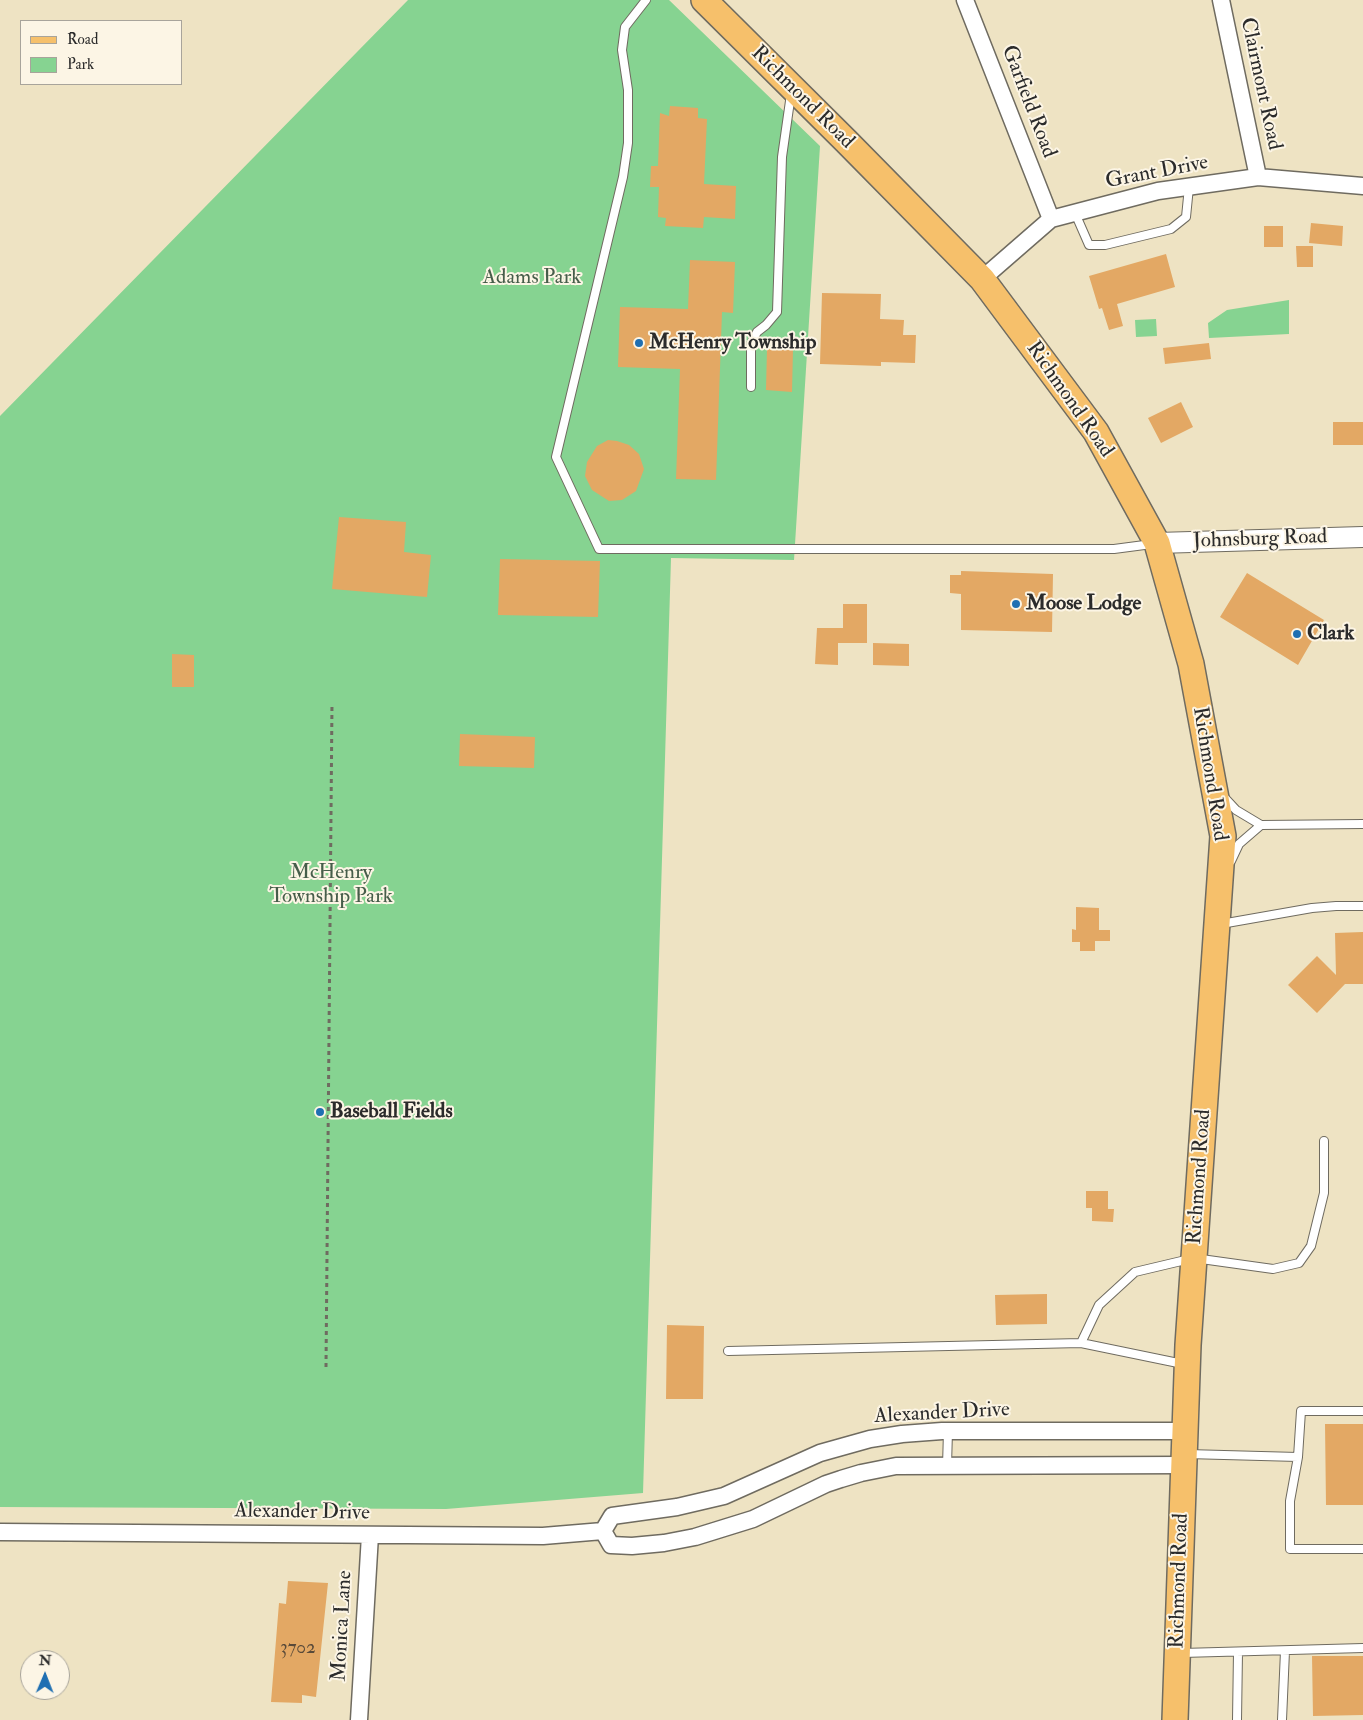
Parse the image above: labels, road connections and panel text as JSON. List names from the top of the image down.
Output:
{
  "streets": {
    "main road": ["Richmond Road"],
    "street": [
      "Clairmont Road",
      "Garfield Road",
      "Grant Drive",
      "Johnsburg Road",
      "Alexander Drive",
      "Monica Lane"
    ]
  },
  "crossings": [
    ["Clairmont Road", "Grant Drive"],
    ["Richmond Road", "Grant Drive"],
    ["Richmond Road", "Johnsburg Road"],
    ["Richmond Road", "Alexander Drive"],
    ["Garfield Road", "Grant Drive"],
    ["Alexander Drive", "Monica Lane"]
  ],
  "parks": ["Adams Park", "McHenry Township Park"],
  "places": [
    "McHenry Township",
    "Moose Lodge",
    "Clark",
    "Baseball Fields"
  ],
  "house_numbers": ["3702"],
  "legend": ["Road", "Park"],
  "north": "top"
}
